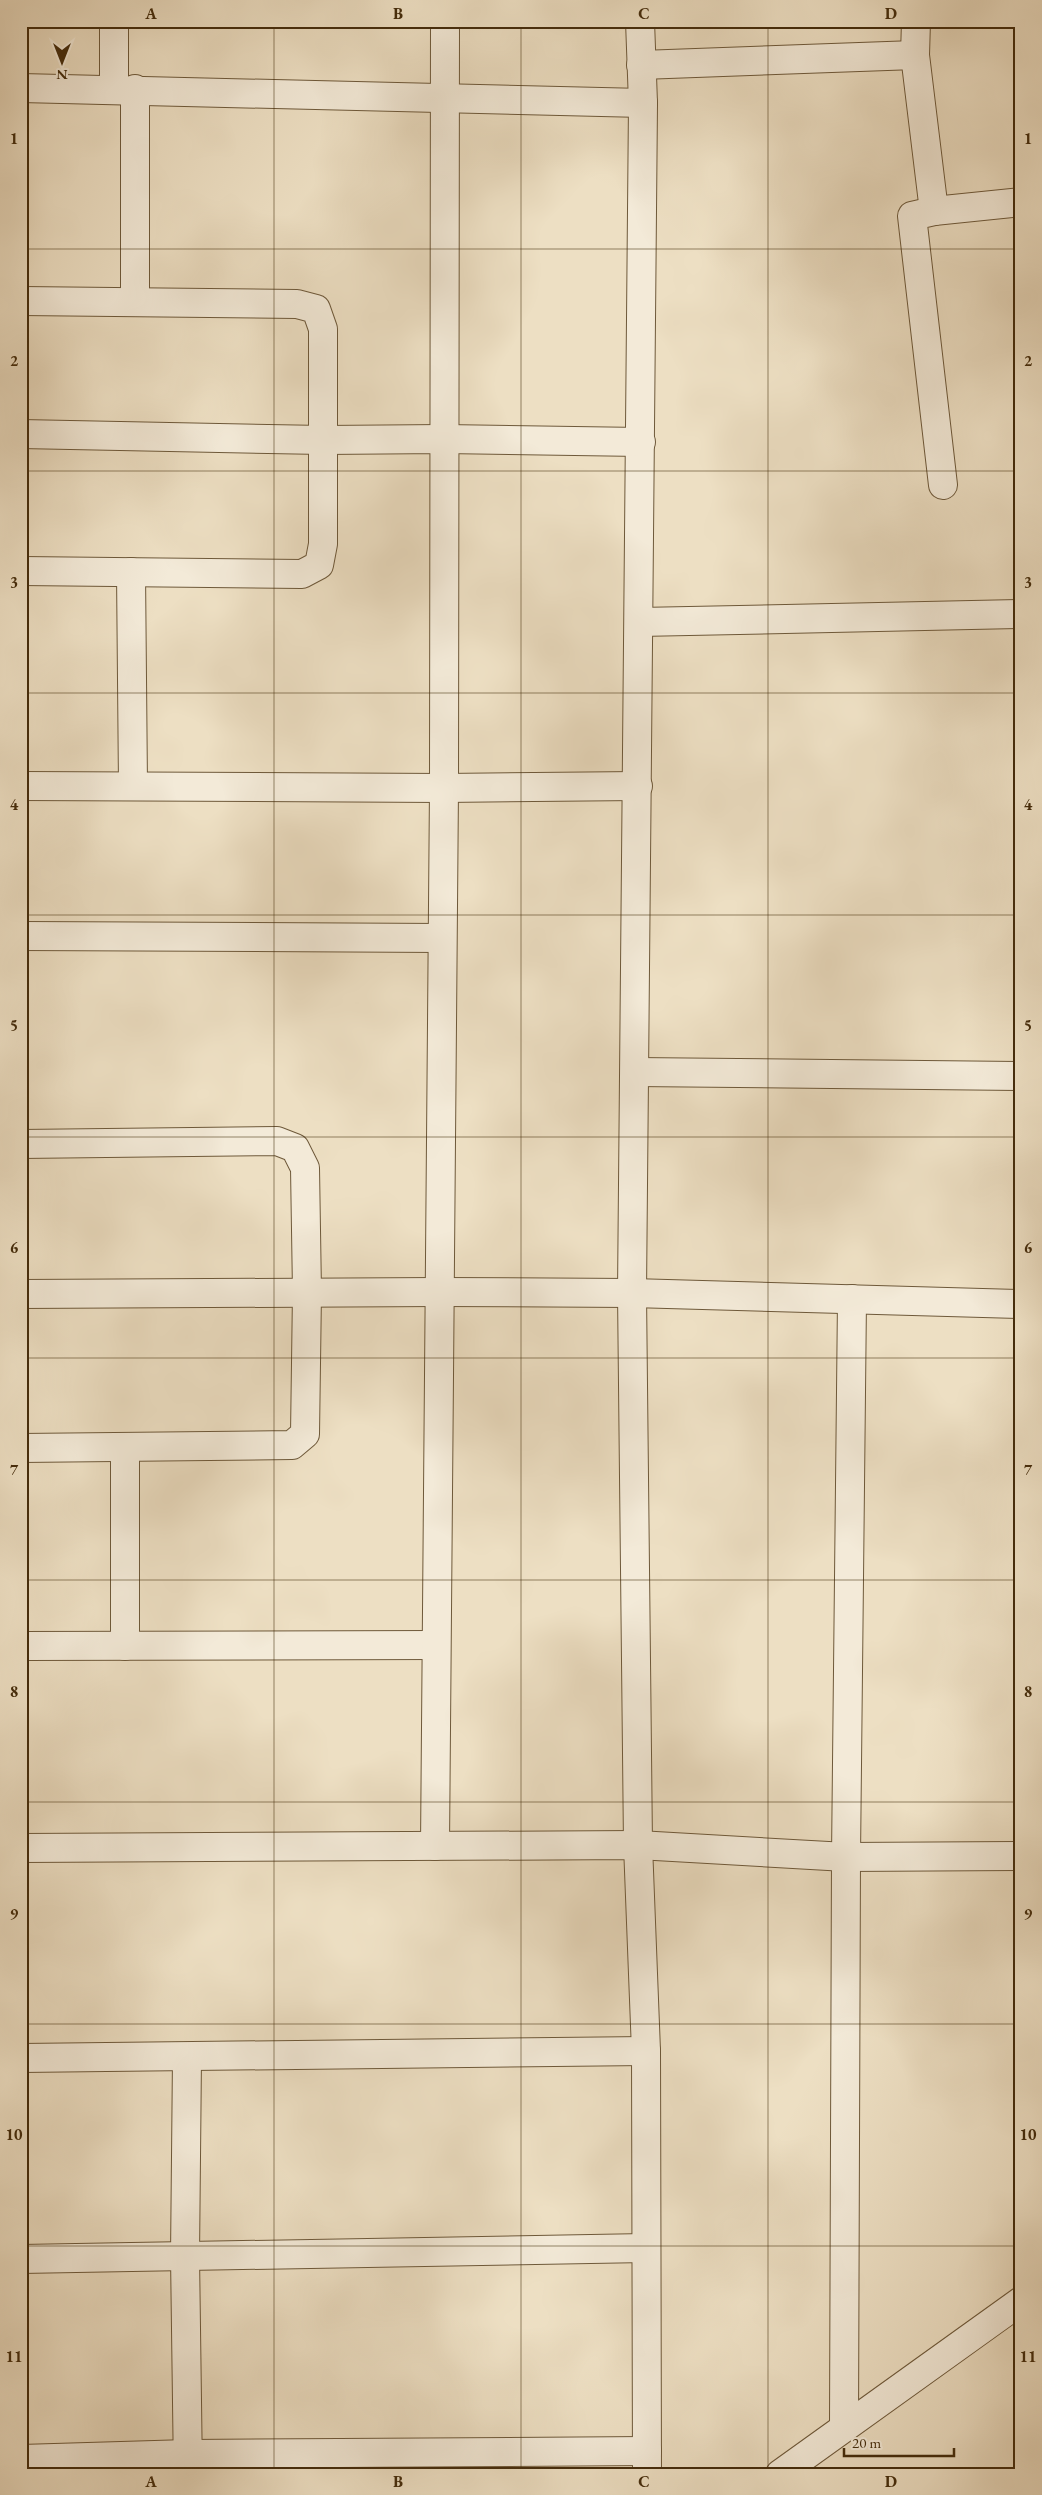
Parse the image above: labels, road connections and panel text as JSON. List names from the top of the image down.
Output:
{
  "scale_bar": "20 m",
  "north": "bottom",
  "grid": {
    "columns": [
      "A",
      "B",
      "C",
      "D"
    ],
    "rows": [
      "1",
      "2",
      "3",
      "4",
      "5",
      "6",
      "7",
      "8",
      "9",
      "10",
      "11"
    ]
  }
}
